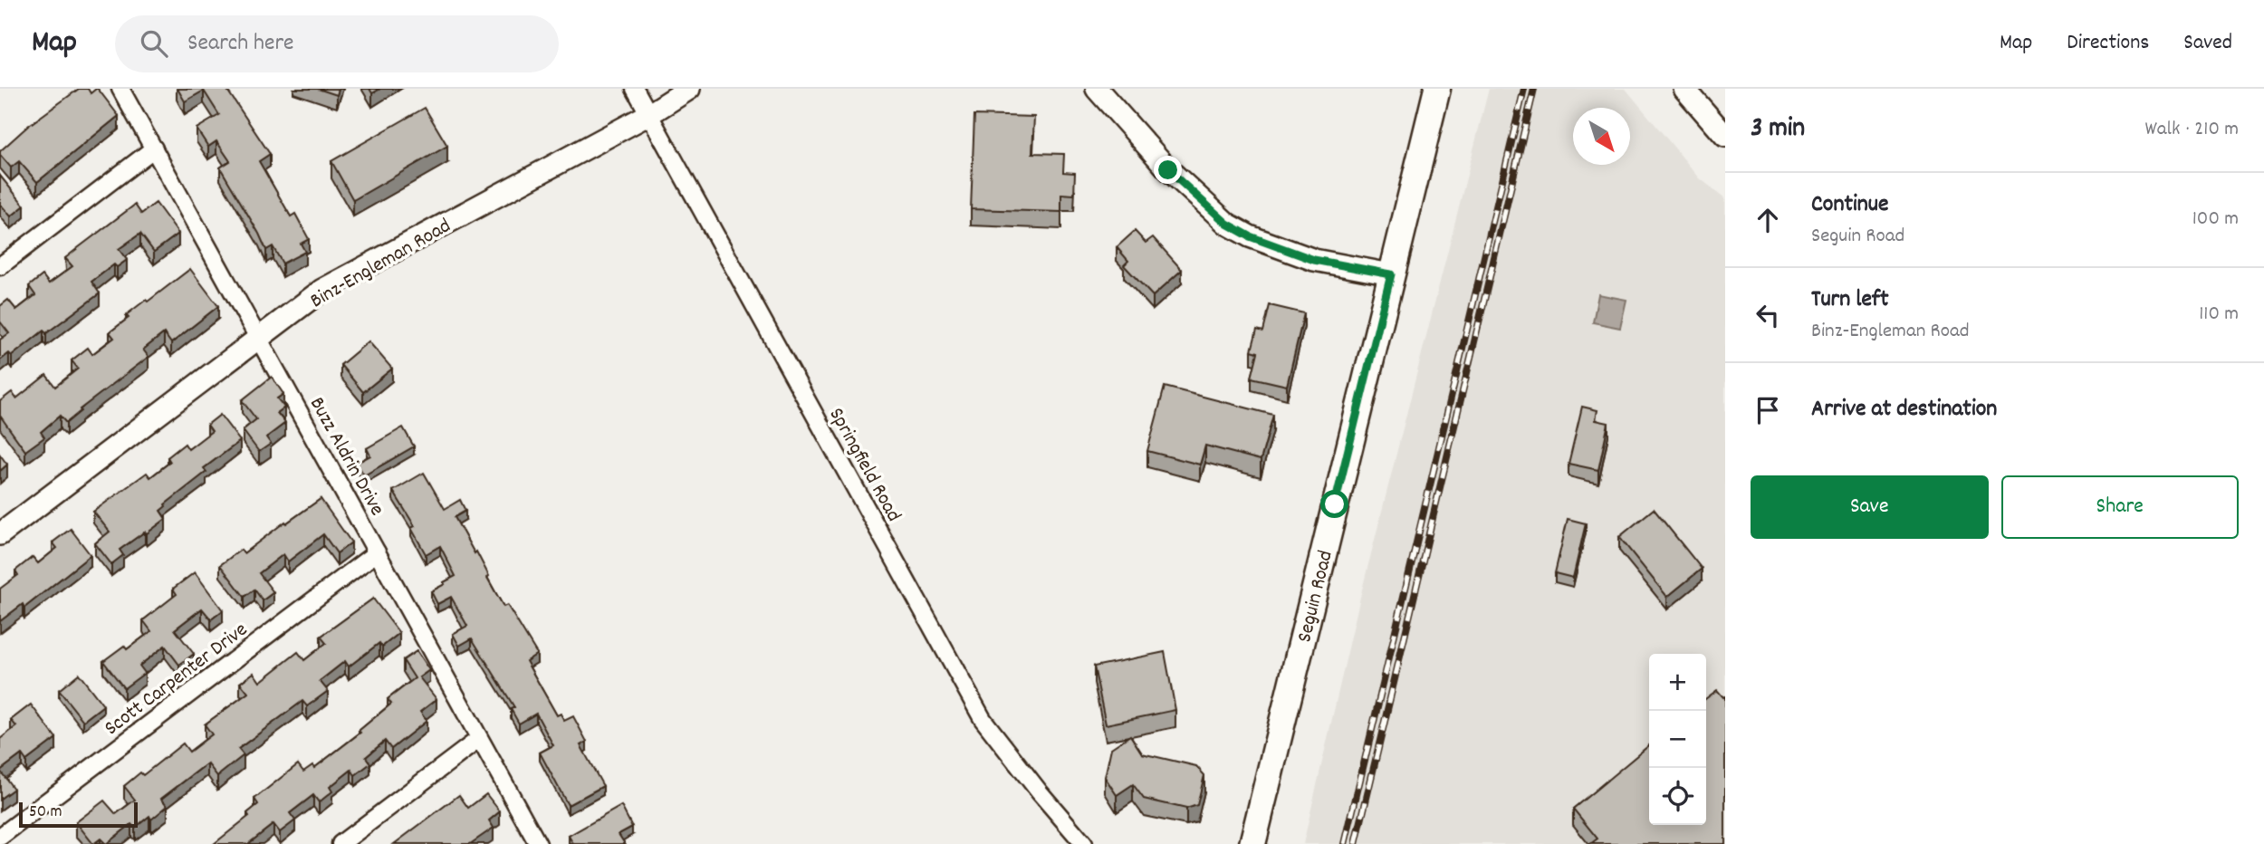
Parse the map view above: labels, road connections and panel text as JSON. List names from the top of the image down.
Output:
{
  "streets": {
    "main road": ["Seguin Road"],
    "street": [
      "Binz-Engleman Road",
      "Buzz Aldrin Drive",
      "Springfield Road",
      "Scott Carpenter Drive"
    ]
  },
  "crossings": [
    ["Binz-Engleman Road", "Buzz Aldrin Drive"],
    ["Binz-Engleman Road", "Springfield Road"],
    ["Buzz Aldrin Drive", "Scott Carpenter Drive"]
  ],
  "scale_bar": "50 m",
  "north": "bottom right",
  "page": {
    "header": "Map",
    "search": "Search here",
    "nav": ["Map", "Directions", "Saved"],
    "heading": ["3 min", "Walk · 210 m"],
    "list": [
      ["Continue", "Seguin Road", "100 m"],
      ["Turn left", "Binz-Engleman Road", "110 m"],
      "Arrive at destination"
    ],
    "buttons": ["Save", "Share"],
    "map_buttons": ["+", "−"],
    "scale": "50 m"
  }
}
